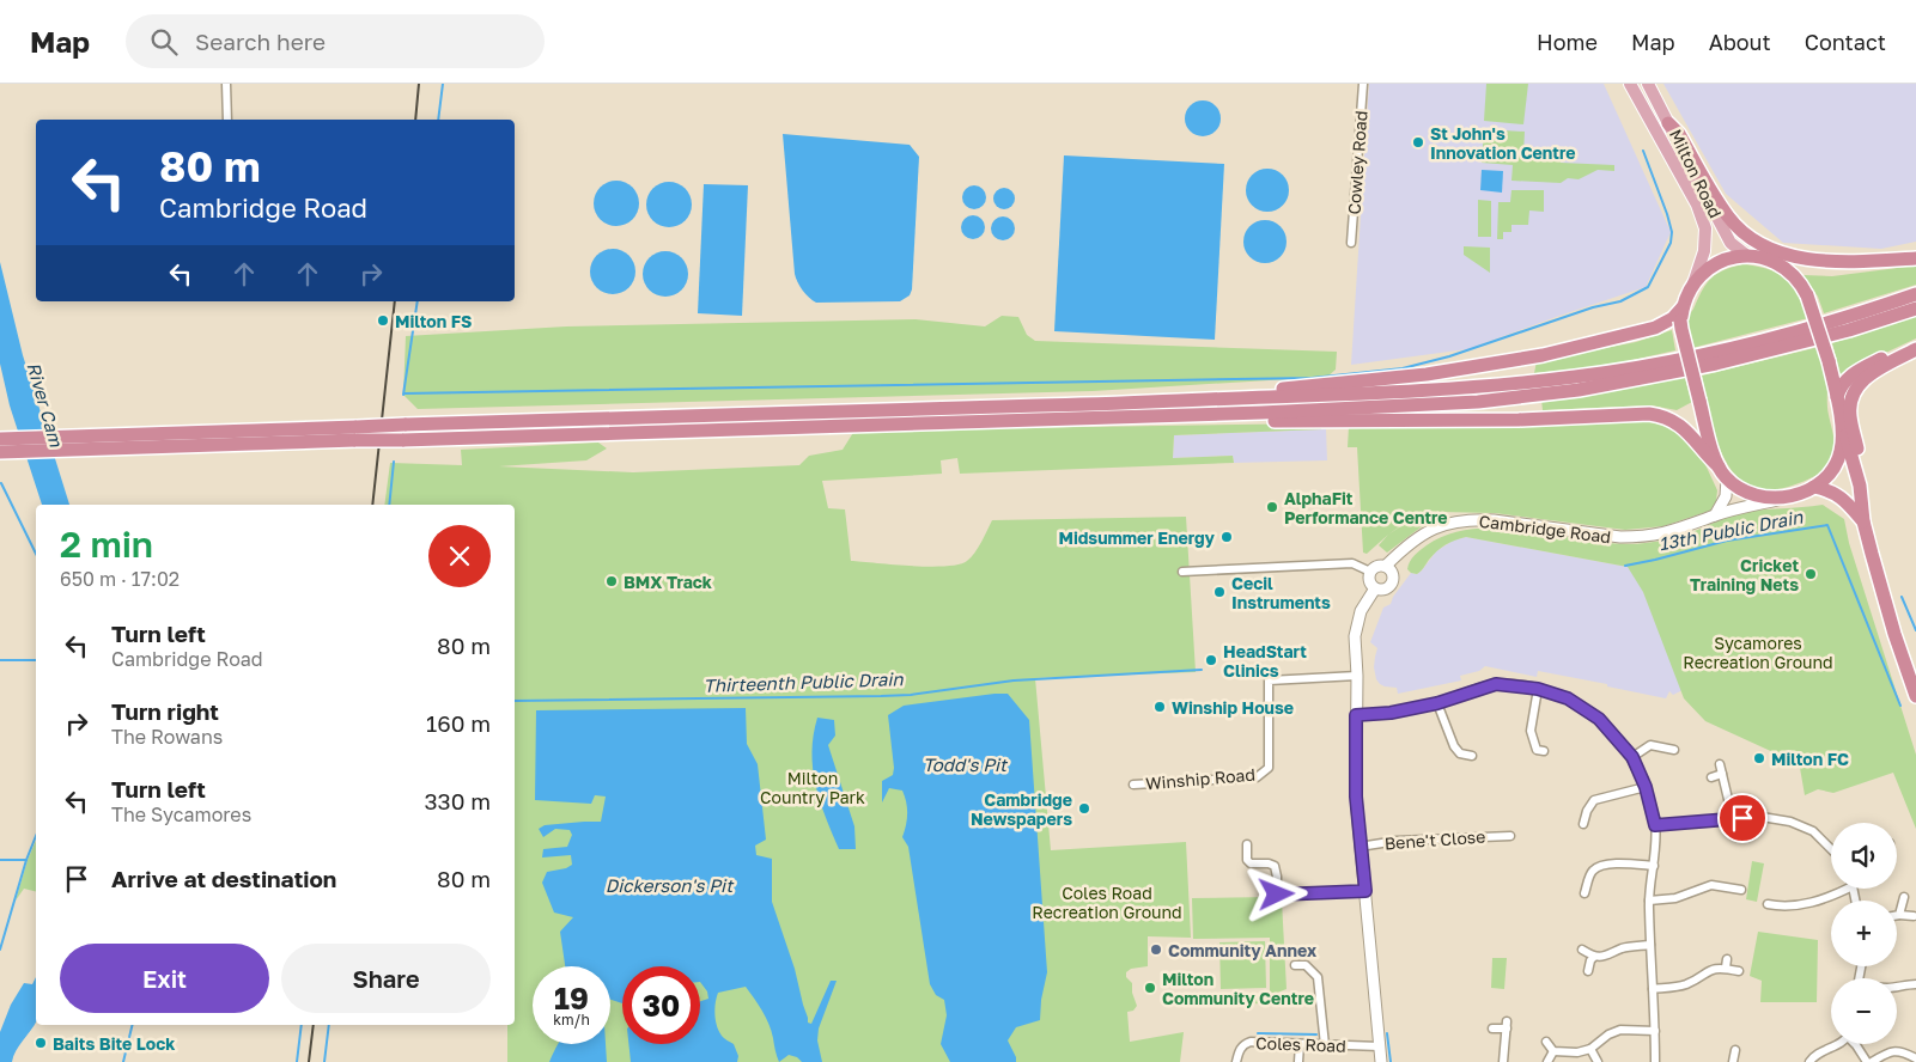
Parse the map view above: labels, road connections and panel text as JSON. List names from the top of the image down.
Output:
{
  "streets": {
    "main road": ["Milton Road"],
    "street": [
      "Cowley Road",
      "Cambridge Road",
      "Winship Road",
      "Bene't Close",
      "Coles Road"
    ]
  },
  "crossings": [
    ["Milton Road", "Cambridge Road"]
  ],
  "water": [
    "River Cam",
    "13th Public Drain",
    "Thirteenth Public Drain",
    "Todd's Pit",
    "Dickerson's Pit"
  ],
  "parks": ["Sycamores Recreation Ground", "Milton Country Park", "Coles Road Recreation Ground"],
  "places": [
    "St John's Innovation Centre",
    "Milton FS",
    "AlphaFit Performance Centre",
    "Midsummer Energy",
    "Cricket Training Nets",
    "BMX Track",
    "Cecil Instruments",
    "HeadStart Clinics",
    "Winship House",
    "Milton FC",
    "Cambridge Newspapers",
    "Community Annex",
    "Milton Community Centre",
    "Baits Bite Lock"
  ],
  "page": {
    "header": "Map",
    "search": "Search here",
    "nav": [
      "Home",
      "Map",
      "About",
      "Contact"
    ],
    "turn": ["80 m", "Cambridge Road"],
    "heading": ["2 min", "650 m · 17:02"],
    "list": [
      {
        "name": "Turn left",
        "note": "Cambridge Road",
        "value": "80 m"
      },
      {
        "name": "Turn right",
        "note": "The Rowans",
        "value": "160 m"
      },
      {
        "name": "Turn left",
        "note": "The Sycamores",
        "value": "330 m"
      },
      {
        "name": "Arrive at destination",
        "value": "80 m"
      }
    ],
    "map_buttons": ["+", "−"],
    "buttons": ["Exit", "Share"],
    "speed": "19 km/h",
    "limit": "30"
  }
}
